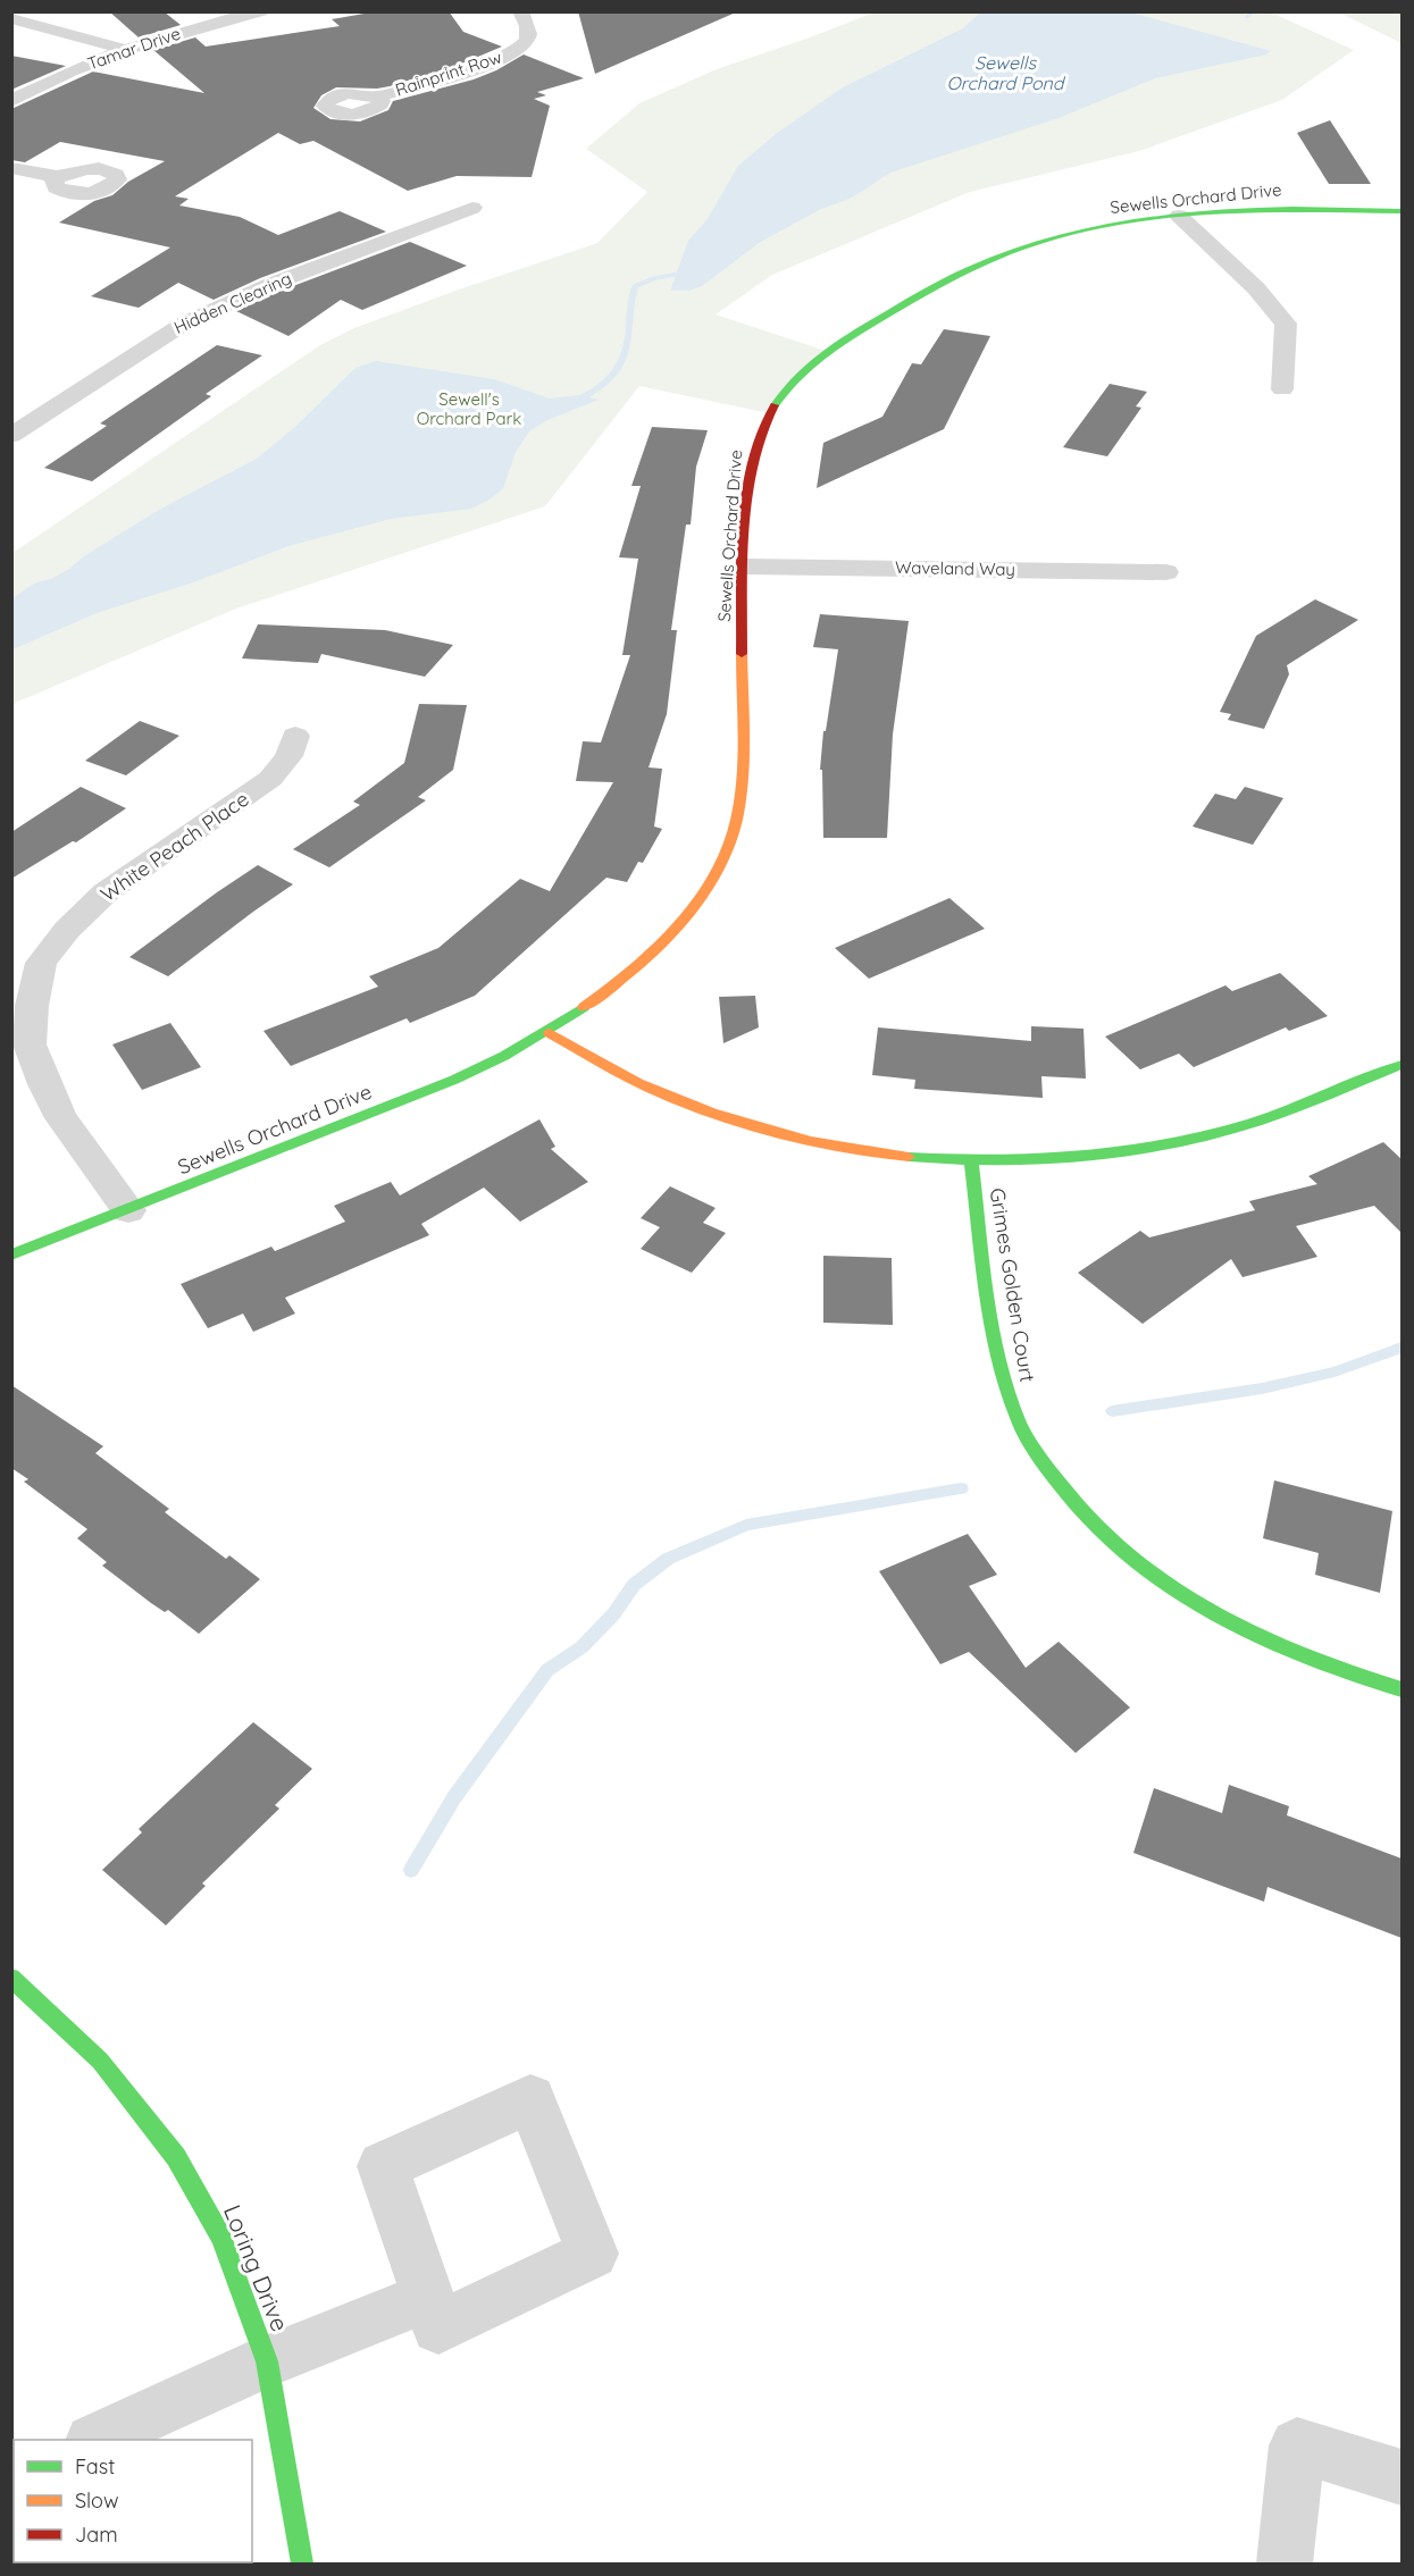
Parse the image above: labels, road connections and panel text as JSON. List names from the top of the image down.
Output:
{
  "streets": {
    "street": [
      "Tamar Drive",
      "Rainprint Row",
      "Sewells Orchard Drive",
      "Hidden Clearing",
      "Waveland Way",
      "White Peach Place",
      "Grimes Golden Court",
      "Loring Drive"
    ]
  },
  "crossings": [
    ["Sewells Orchard Drive", "Waveland Way"],
    ["Sewells Orchard Drive", "White Peach Place"]
  ],
  "water": ["Sewells Orchard Pond"],
  "parks": ["Sewell's Orchard Park"],
  "legend": ["Fast", "Slow", "Jam"]
}
